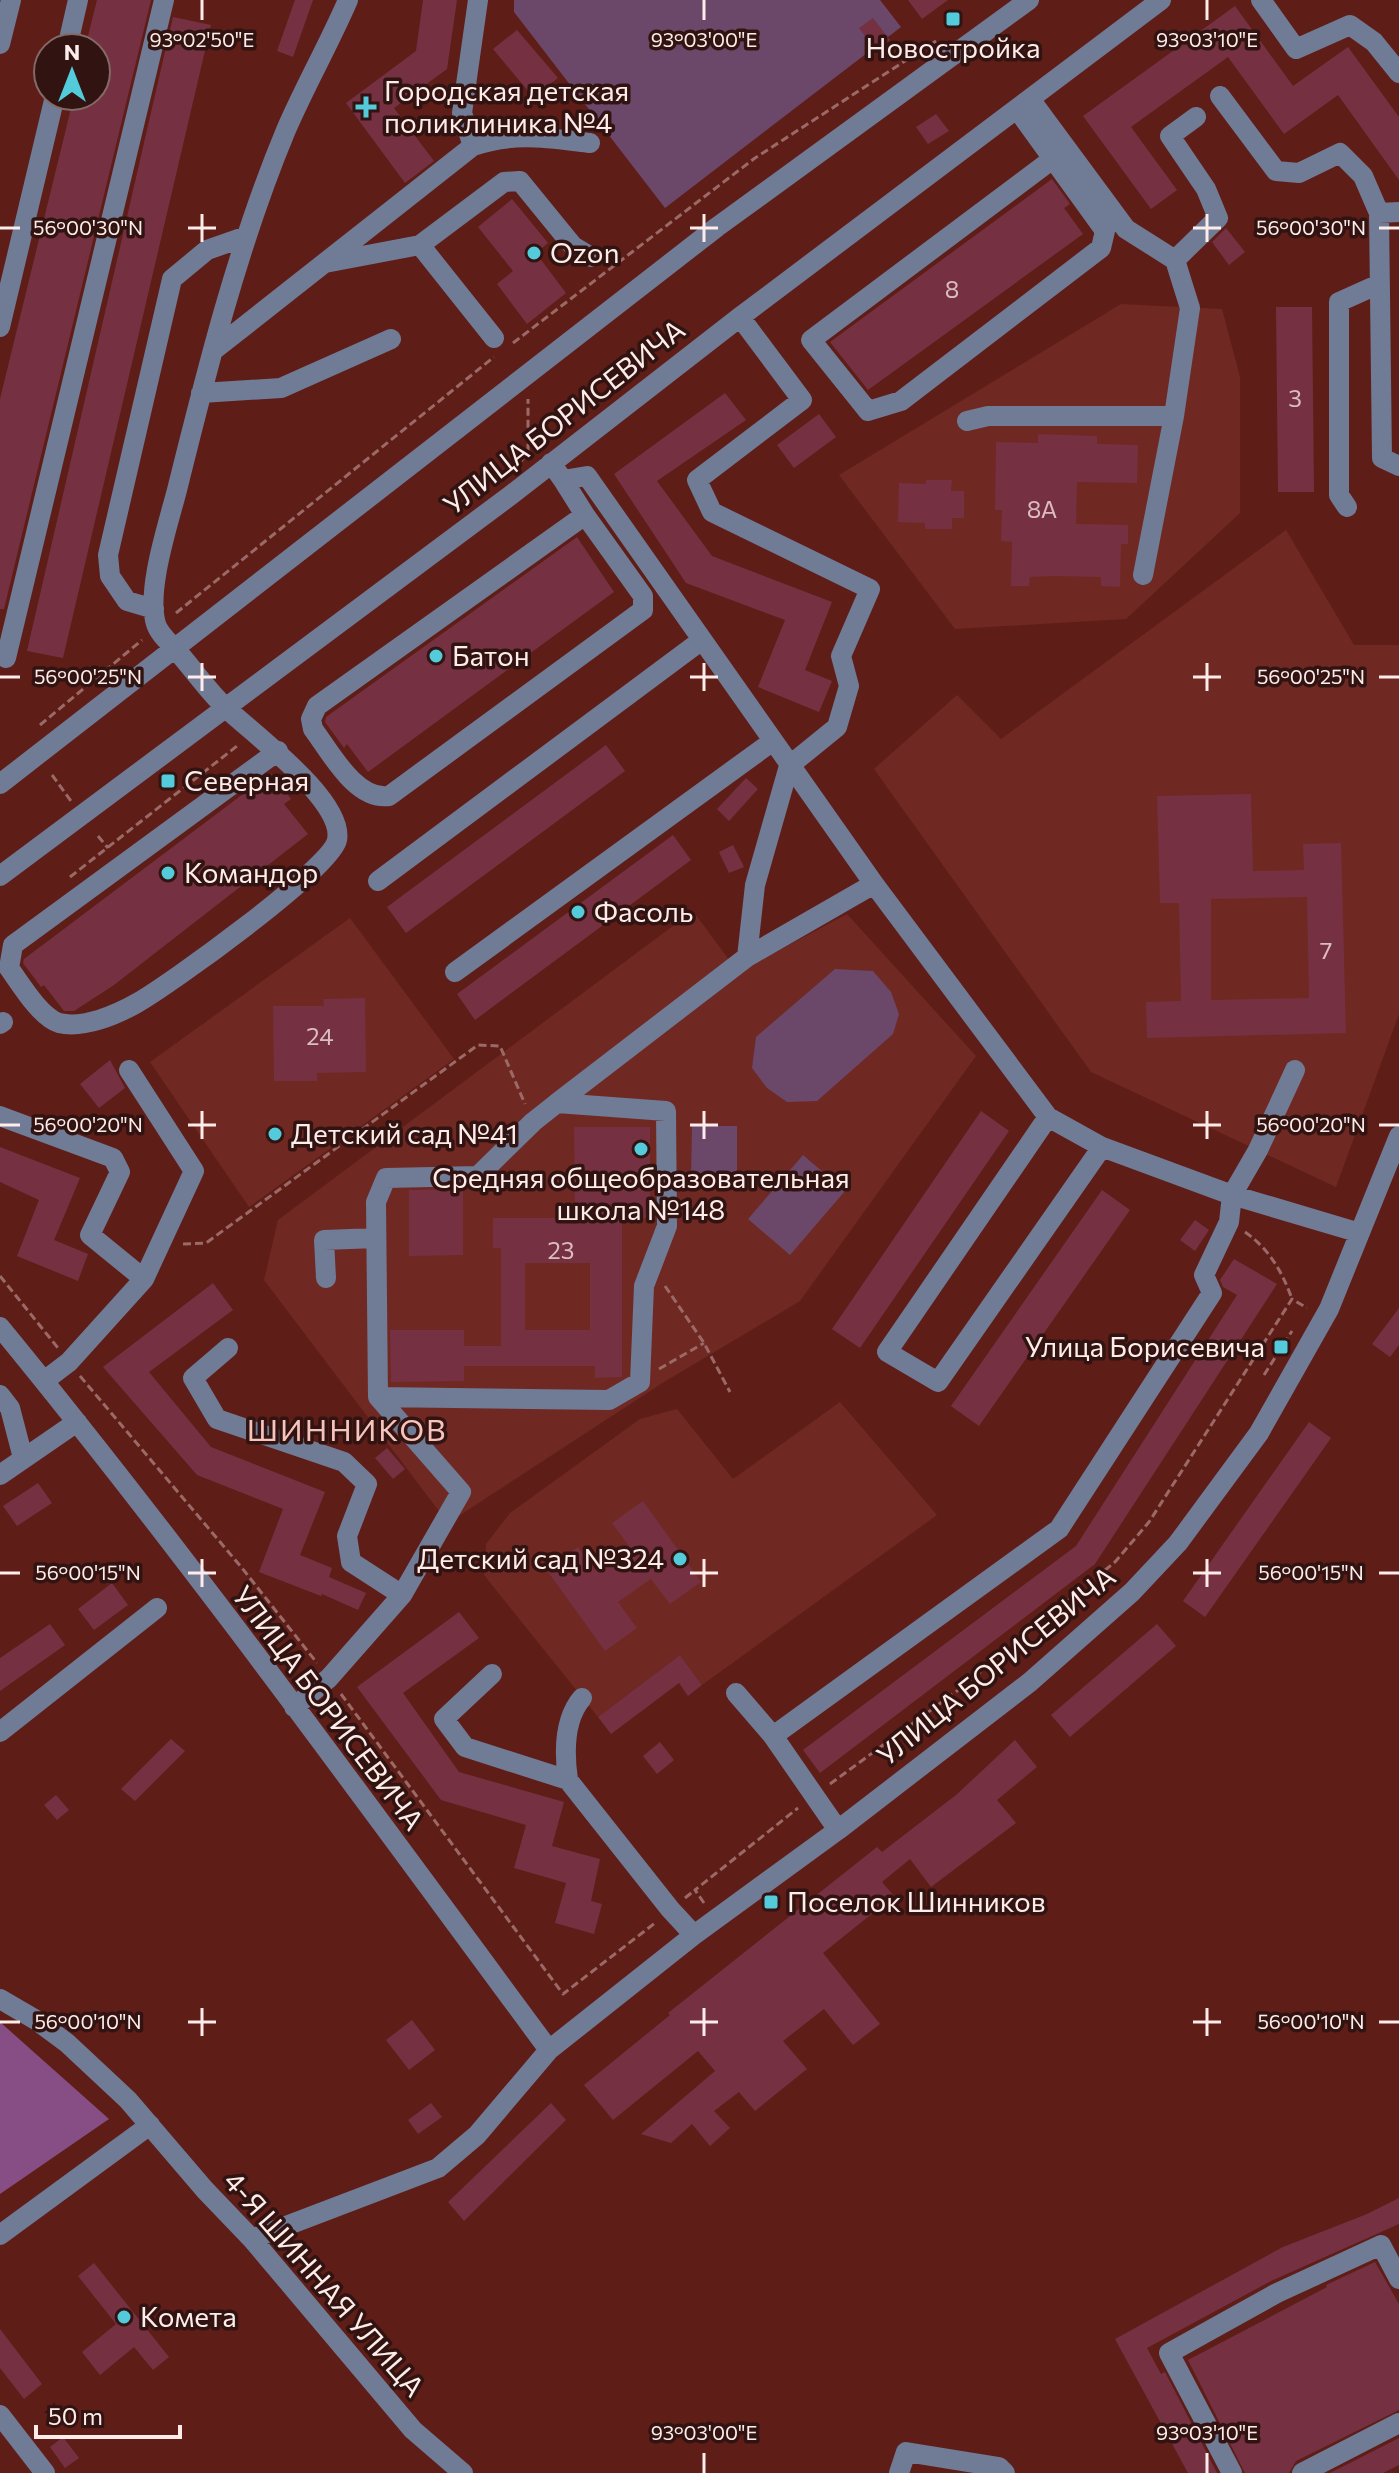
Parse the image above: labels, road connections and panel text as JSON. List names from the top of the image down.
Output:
{
  "streets": {
    "street": ["УЛИЦА БОРИСЕВИЧА", "4-Я ШИННАЯ УЛИЦА"]
  },
  "crossings": [
    ["УЛИЦА БОРИСЕВИЧА", "4-Я ШИННАЯ УЛИЦА"]
  ],
  "districts": ["ШИННИКОВ"],
  "places": {
    "transit": [
      "Новостройка",
      "Северная",
      "Улица Борисевича",
      "Поселок Шинников"
    ],
    "health": ["Городская детская поликлиника №4"],
    "other": [
      "Ozon",
      "Батон",
      "Командор",
      "Фасоль",
      "Детский сад №41",
      "Средняя общеобразовательная школа №148",
      "Детский сад №324",
      "Комета"
    ]
  },
  "house_numbers": [
    "8",
    "3",
    "8А",
    "7",
    "24",
    "23"
  ],
  "scale_bar": "50 m",
  "north": "top",
  "coordinates": [
    "93°02'50\"E",
    "93°03'00\"E",
    "93°03'10\"E",
    "56°00'30\"N",
    "56°00'25\"N",
    "56°00'20\"N",
    "56°00'15\"N",
    "56°00'10\"N"
  ]
}
